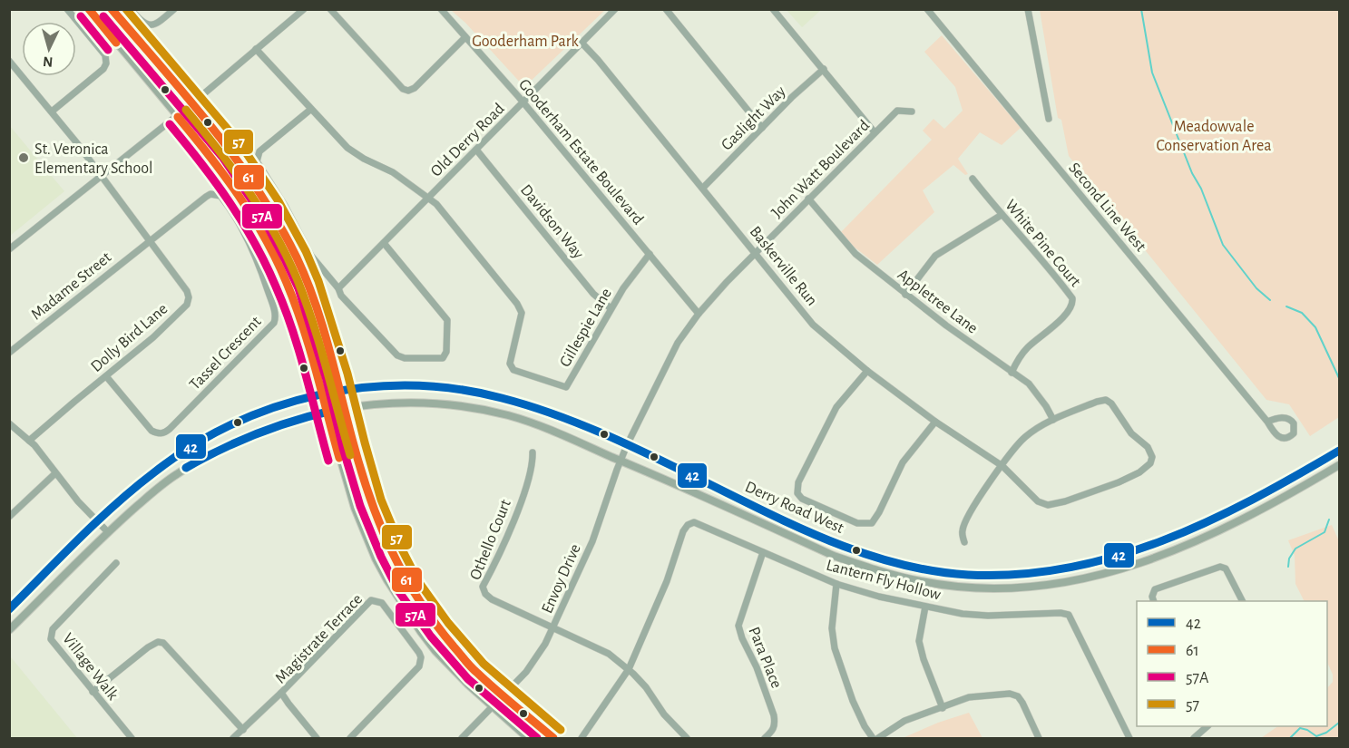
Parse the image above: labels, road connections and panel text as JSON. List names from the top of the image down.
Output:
{
  "streets": {
    "main road": ["Derry Road West"],
    "street": [
      "Gaslight Way",
      "Old Derry Road",
      "Gooderham Estate Boulevard",
      "John Watt Boulevard",
      "Second Line West",
      "Davidson Way",
      "White Pine Court",
      "Baskerville Run",
      "Madame Street",
      "Appletree Lane",
      "Gillespie Lane",
      "Dolly Bird Lane",
      "Tassel Crescent",
      "Othello Court",
      "Envoy Drive",
      "Lantern Fly Hollow",
      "Magistrate Terrace",
      "Para Place",
      "Village Walk"
    ]
  },
  "crossings": [
    ["Gaslight Way", "Baskerville Run"],
    ["Old Derry Road", "Gooderham Estate Boulevard"],
    ["Old Derry Road", "Davidson Way"],
    ["Old Derry Road", "Baskerville Run"],
    ["Old Derry Road", "Gillespie Lane"],
    ["Gooderham Estate Boulevard", "John Watt Boulevard"],
    ["Gooderham Estate Boulevard", "Gillespie Lane"],
    ["John Watt Boulevard", "Baskerville Run"],
    ["John Watt Boulevard", "Appletree Lane"],
    ["John Watt Boulevard", "Derry Road West"],
    ["John Watt Boulevard", "Envoy Drive"],
    ["Davidson Way", "Gillespie Lane"],
    ["White Pine Court", "Appletree Lane"],
    ["Baskerville Run", "Appletree Lane"],
    ["Madame Street", "Dolly Bird Lane"],
    ["Madame Street", "Tassel Crescent"],
    ["Dolly Bird Lane", "Tassel Crescent"],
    ["Derry Road West", "Envoy Drive"],
    ["Othello Court", "Envoy Drive"],
    ["Lantern Fly Hollow", "Para Place"]
  ],
  "parks": ["Gooderham Park", "Meadowvale Conservation Area"],
  "places": ["St. Veronica Elementary School"],
  "lines": [
    "transit line 61",
    "transit line 57",
    "transit line 57A",
    "transit line 42"
  ],
  "legend": [
    "42",
    "61",
    "57A",
    "57"
  ],
  "north": "bottom"
}
